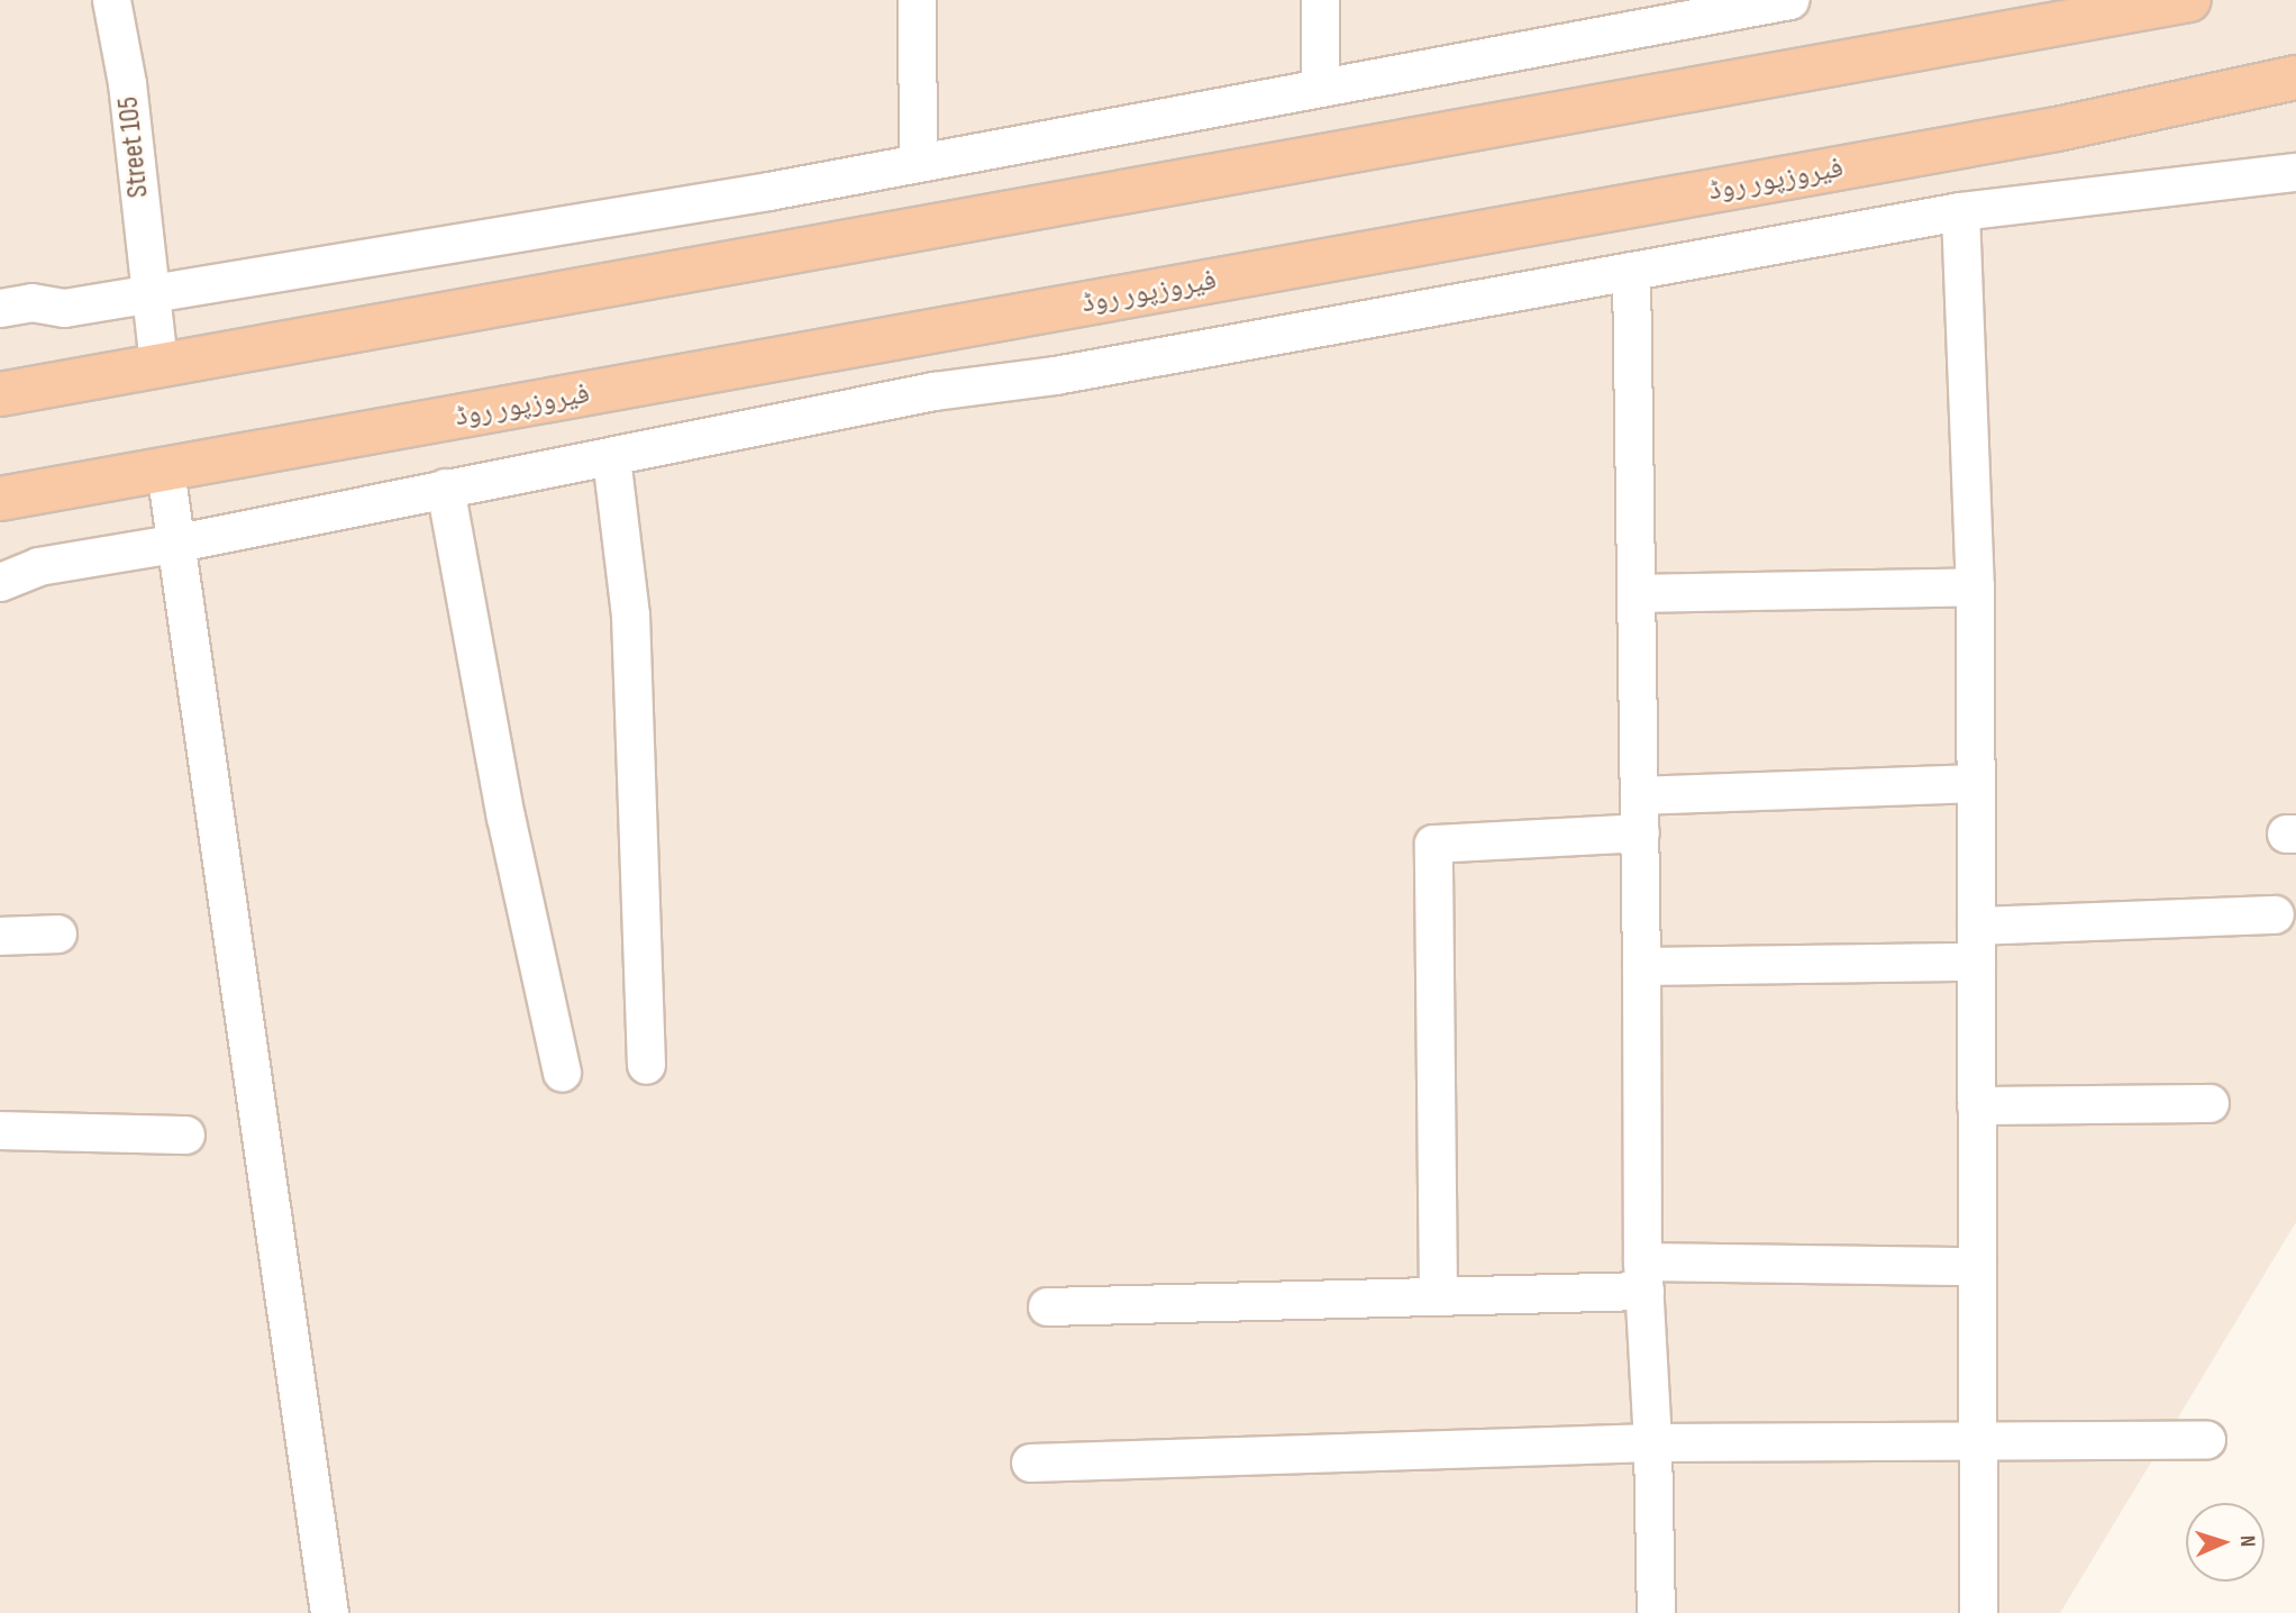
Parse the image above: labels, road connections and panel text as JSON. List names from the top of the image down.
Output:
{
  "streets": {
    "highway": ["فیروزپور روڈ"],
    "street": ["Street 105"]
  },
  "north": "right"
}
